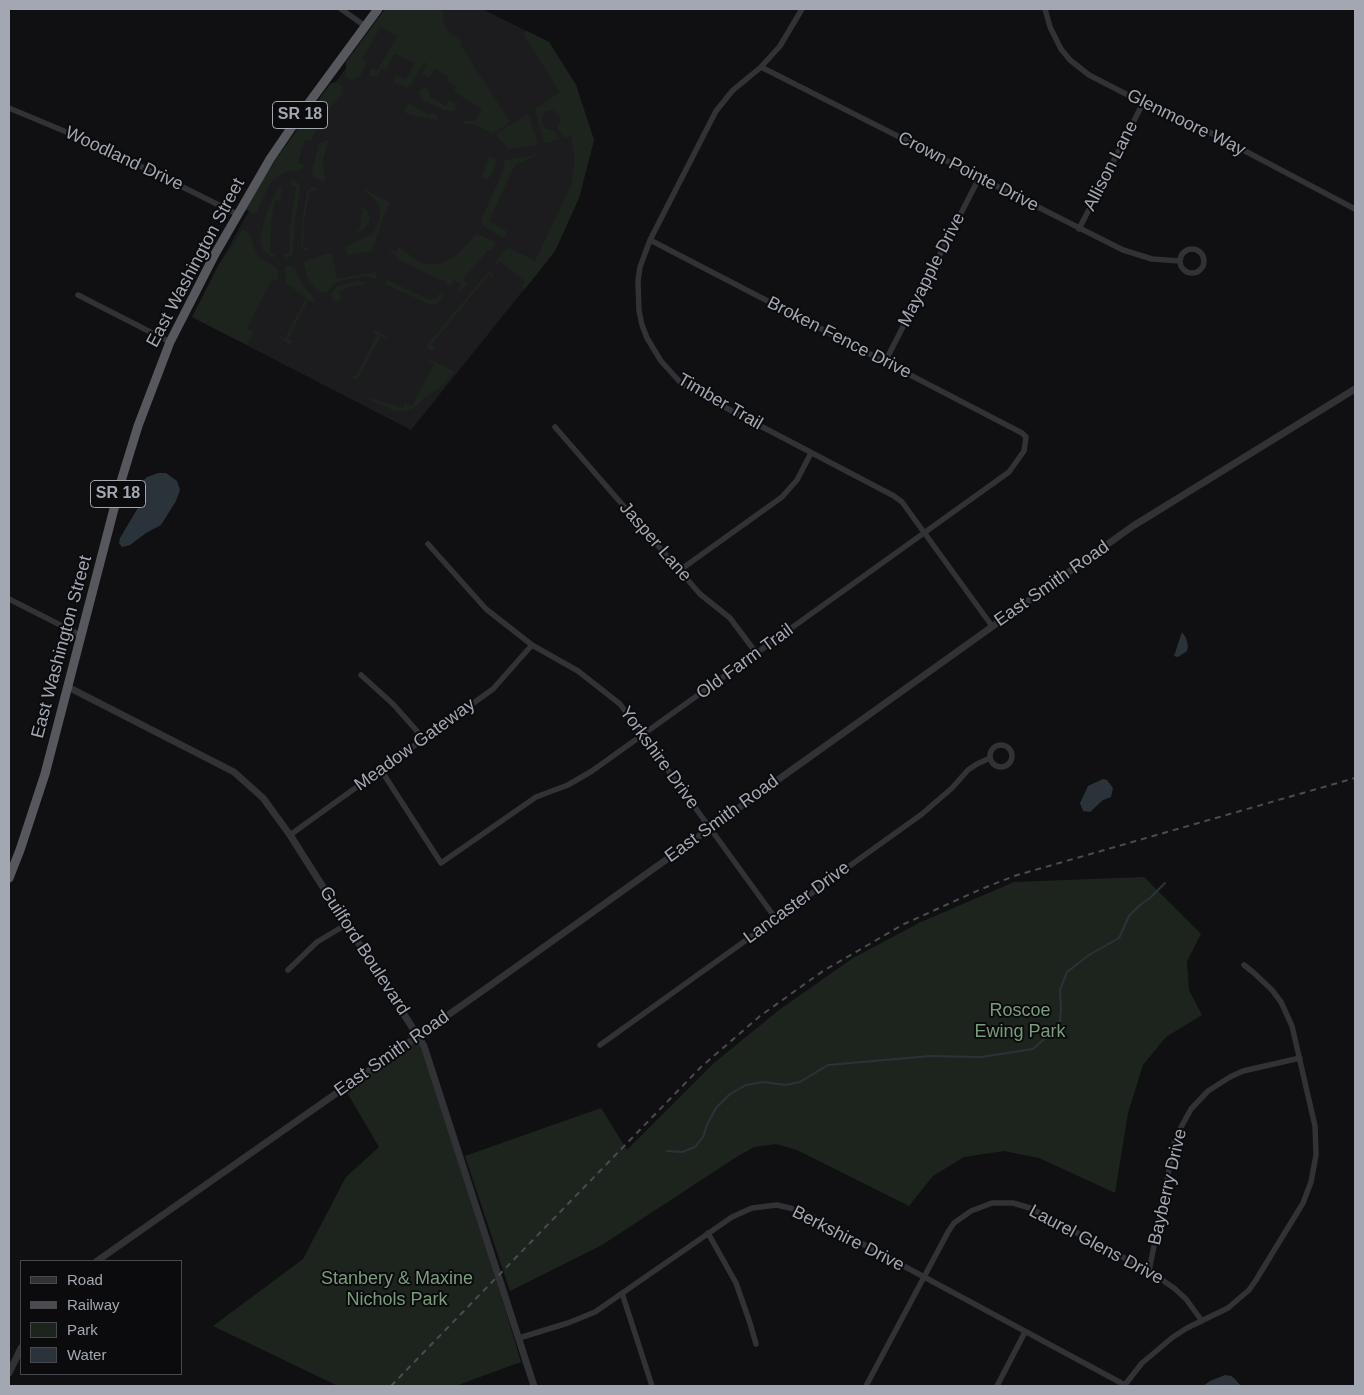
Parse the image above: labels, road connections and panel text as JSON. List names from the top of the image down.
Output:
{
  "streets": {
    "highway": ["SR 18", "East Washington Street"],
    "street": [
      "Glenmoore Way",
      "Woodland Drive",
      "Allison Lane",
      "Crown Pointe Drive",
      "Mayapple Drive",
      "Broken Fence Drive",
      "Timber Trail",
      "Jasper Lane",
      "East Smith Road",
      "Old Farm Trail",
      "Meadow Gateway",
      "Yorkshire Drive",
      "Lancaster Drive",
      "Guilford Boulevard",
      "Bayberry Drive",
      "Berkshire Drive",
      "Laurel Glens Drive"
    ]
  },
  "crossings": [
    ["Glenmoore Way", "Allison Lane"],
    ["Woodland Drive", "East Washington Street"],
    ["Allison Lane", "Crown Pointe Drive"],
    ["Crown Pointe Drive", "Mayapple Drive"],
    ["Crown Pointe Drive", "Timber Trail"],
    ["East Washington Street", "Guilford Boulevard"],
    ["Mayapple Drive", "Broken Fence Drive"],
    ["Broken Fence Drive", "Timber Trail"],
    ["Broken Fence Drive", "Old Farm Trail"],
    ["Timber Trail", "East Smith Road"],
    ["Timber Trail", "Old Farm Trail"],
    ["Jasper Lane", "Old Farm Trail"],
    ["East Smith Road", "Yorkshire Drive"],
    ["East Smith Road", "Guilford Boulevard"],
    ["Old Farm Trail", "Meadow Gateway"],
    ["Old Farm Trail", "Yorkshire Drive"],
    ["Meadow Gateway", "Yorkshire Drive"],
    ["Meadow Gateway", "Guilford Boulevard"],
    ["Yorkshire Drive", "Lancaster Drive"],
    ["Guilford Boulevard", "Berkshire Drive"],
    ["Bayberry Drive", "Laurel Glens Drive"],
    ["Berkshire Drive", "Laurel Glens Drive"]
  ],
  "parks": ["Roscoe Ewing Park", "Stanbery & Maxine Nichols Park"],
  "legend": [
    "Road",
    "Railway",
    "Park",
    "Water"
  ]
}
